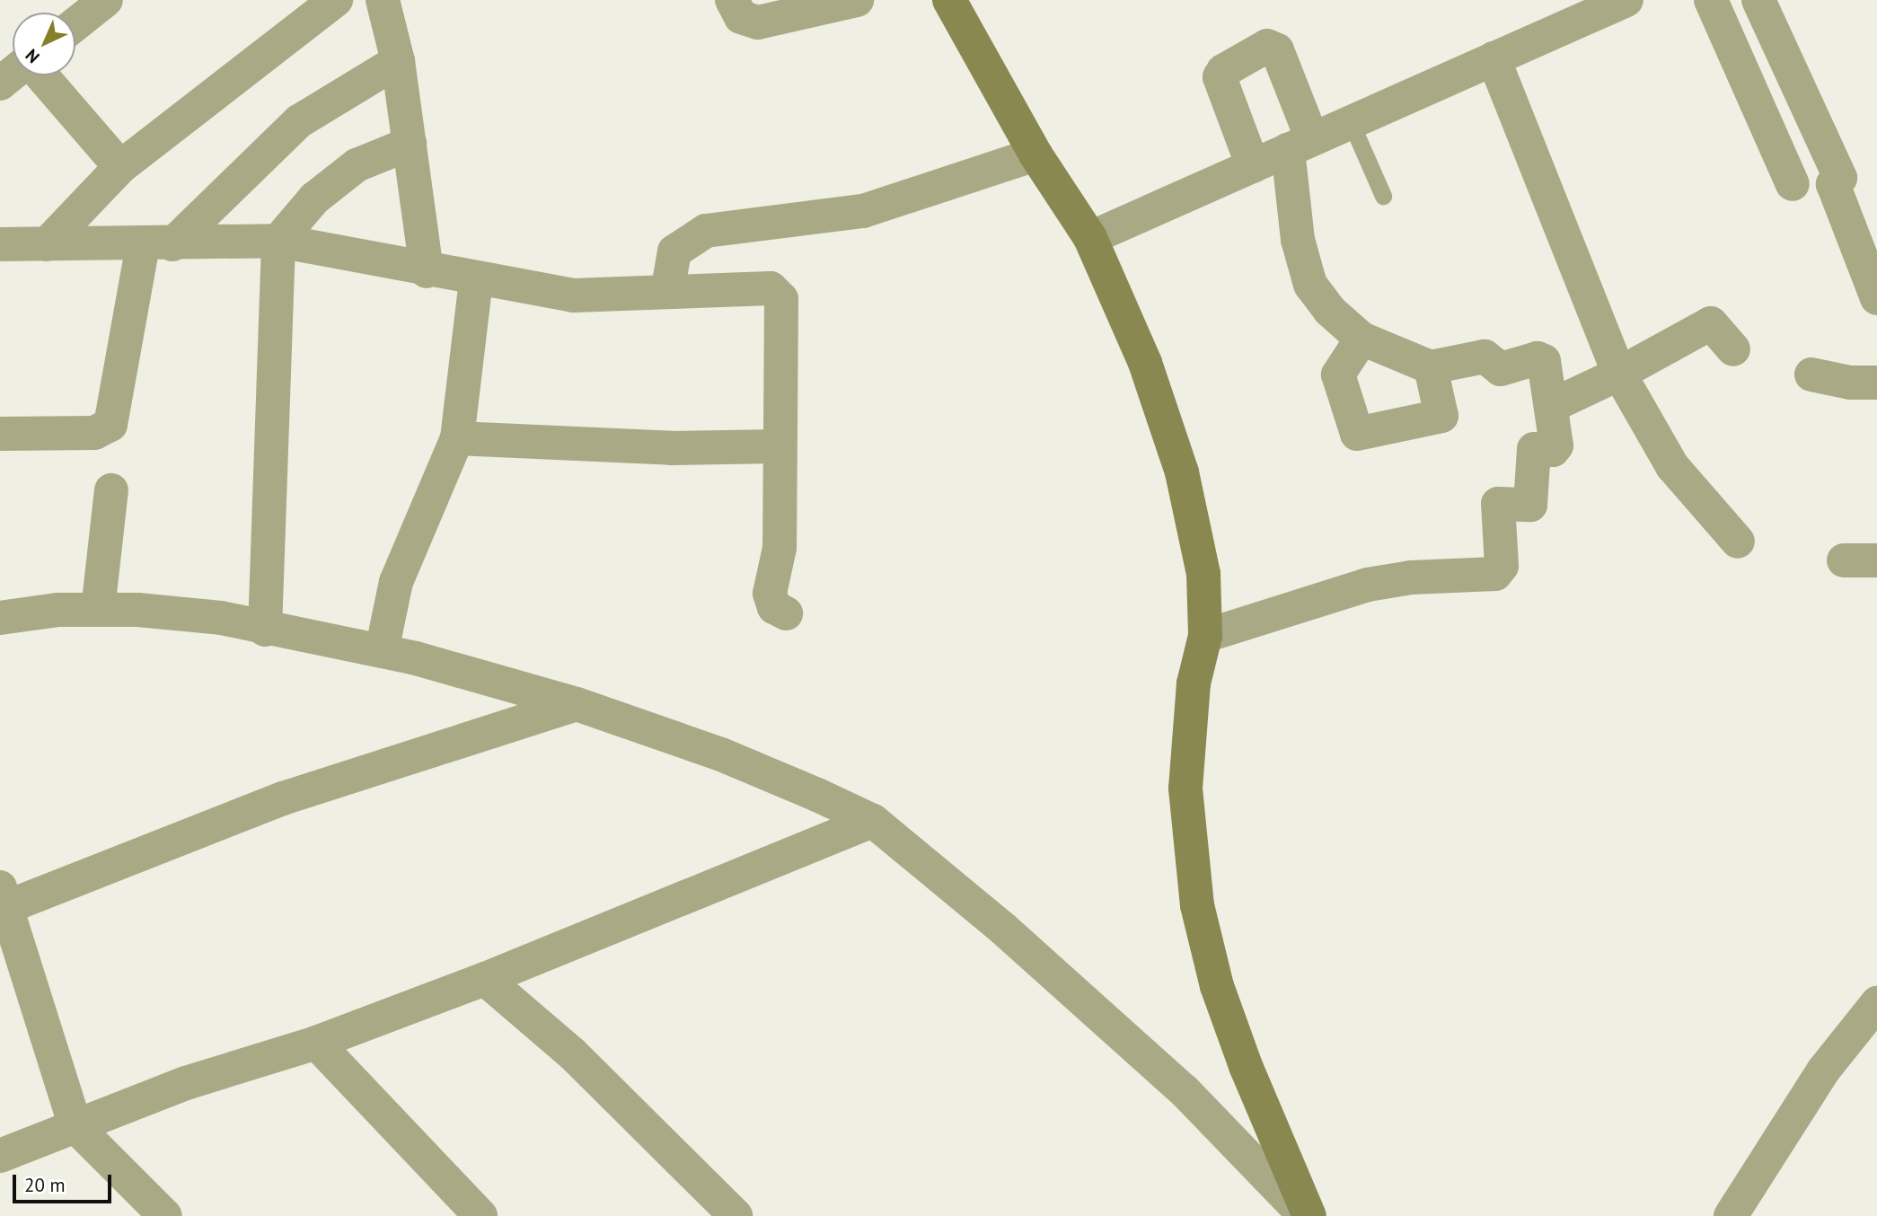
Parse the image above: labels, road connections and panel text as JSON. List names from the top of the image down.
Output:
{
  "scale_bar": "20 m",
  "north": "bottom left"
}
